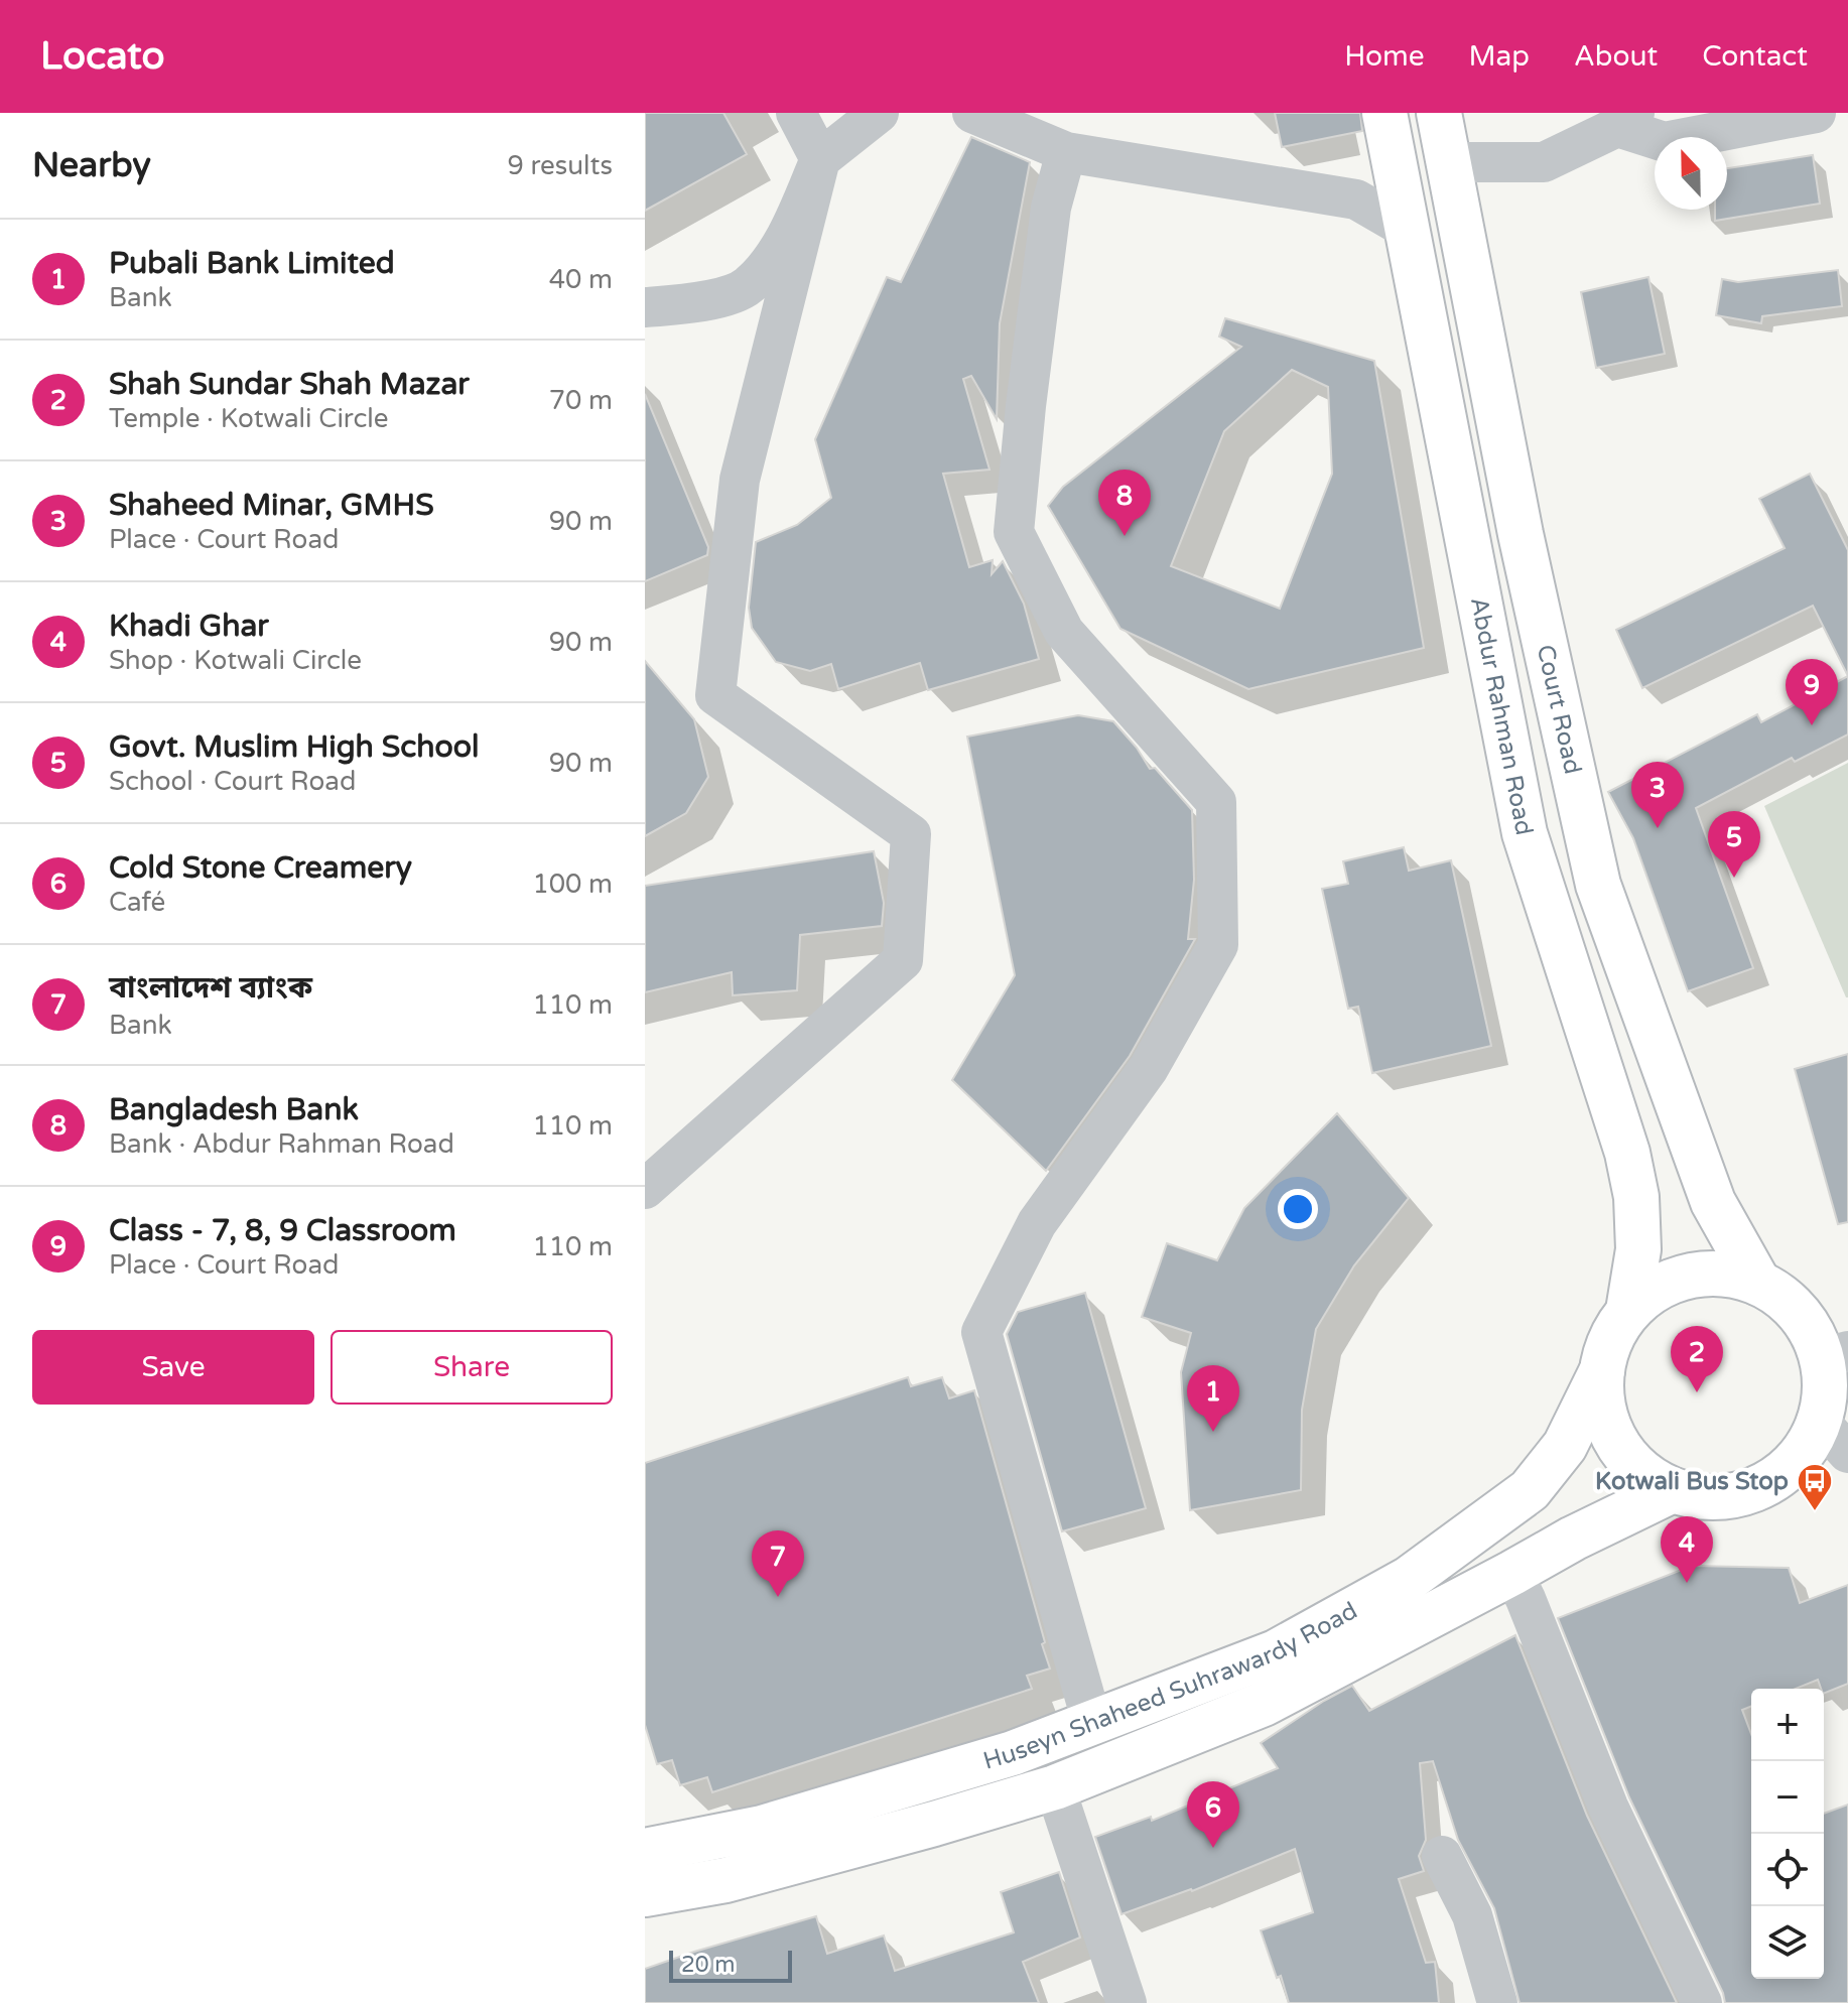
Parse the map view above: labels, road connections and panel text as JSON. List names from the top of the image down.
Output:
{
  "streets": {
    "main road": ["Court Road", "Abdur Rahman Road", "Huseyn Shaheed Suhrawardy Road"]
  },
  "crossings": [
    ["Court Road", "Abdur Rahman Road"],
    ["Court Road", "Huseyn Shaheed Suhrawardy Road"],
    ["Abdur Rahman Road", "Huseyn Shaheed Suhrawardy Road"]
  ],
  "places": {
    "bus stop": ["Kotwali Bus Stop"]
  },
  "scale_bar": "20 m",
  "north": "top",
  "page": {
    "header": "Locato",
    "nav": [
      "Home",
      "Map",
      "About",
      "Contact"
    ],
    "heading": ["Nearby", "9 results"],
    "list": [
      {
        "mark": "1",
        "name": "Pubali Bank Limited",
        "note": "Bank",
        "value": "40 m"
      },
      {
        "mark": "2",
        "name": "Shah Sundar Shah Mazar",
        "note": "Temple · Kotwali Circle",
        "value": "70 m"
      },
      {
        "mark": "3",
        "name": "Shaheed Minar, GMHS",
        "note": "Place · Court Road",
        "value": "90 m"
      },
      {
        "mark": "4",
        "name": "Khadi Ghar",
        "note": "Shop · Kotwali Circle",
        "value": "90 m"
      },
      {
        "mark": "5",
        "name": "Govt. Muslim High School",
        "note": "School · Court Road",
        "value": "90 m"
      },
      {
        "mark": "6",
        "name": "Cold Stone Creamery",
        "note": "Café",
        "value": "100 m"
      },
      {
        "mark": "7",
        "name": "বাংলাদেশ ব্যাংক",
        "note": "Bank",
        "value": "110 m"
      },
      {
        "mark": "8",
        "name": "Bangladesh Bank",
        "note": "Bank · Abdur Rahman Road",
        "value": "110 m"
      },
      {
        "mark": "9",
        "name": "Class - 7, 8, 9 Classroom",
        "note": "Place · Court Road",
        "value": "110 m"
      }
    ],
    "pins": [
      "8",
      "9",
      "3",
      "5",
      "2",
      "1",
      "4",
      "7",
      "6"
    ],
    "buttons": ["Save", "Share"],
    "map_buttons": ["+", "−"],
    "scale": "20 m"
  }
}
